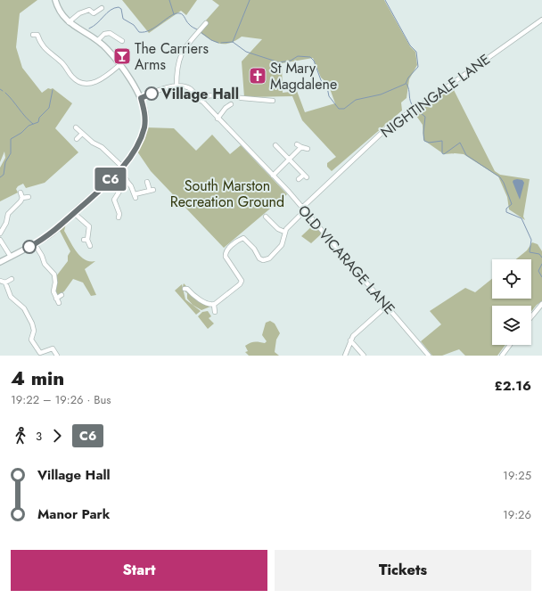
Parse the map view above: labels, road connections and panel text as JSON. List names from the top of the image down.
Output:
{
  "streets": {
    "street": ["NIGHTINGALE LANE", "OLD VICARAGE LANE"]
  },
  "crossings": [
    ["NIGHTINGALE LANE", "OLD VICARAGE LANE"]
  ],
  "parks": ["South Marston Recreation Ground"],
  "places": {
    "bar": ["The Carriers Arms"],
    "church": ["St Mary Magdalene"],
    "other": ["Village Hall"]
  },
  "lines": ["bus line C6"],
  "page": {
    "on_map": "C6",
    "heading": ["4 min", "19:22 – 19:26 · Bus", "£2.16"],
    "legs": ["3", "C6"],
    "list": [
      {
        "name": "Village Hall",
        "value": "19:25"
      },
      {
        "name": "Manor Park",
        "value": "19:26"
      }
    ],
    "buttons": ["Start", "Tickets"]
  }
}
